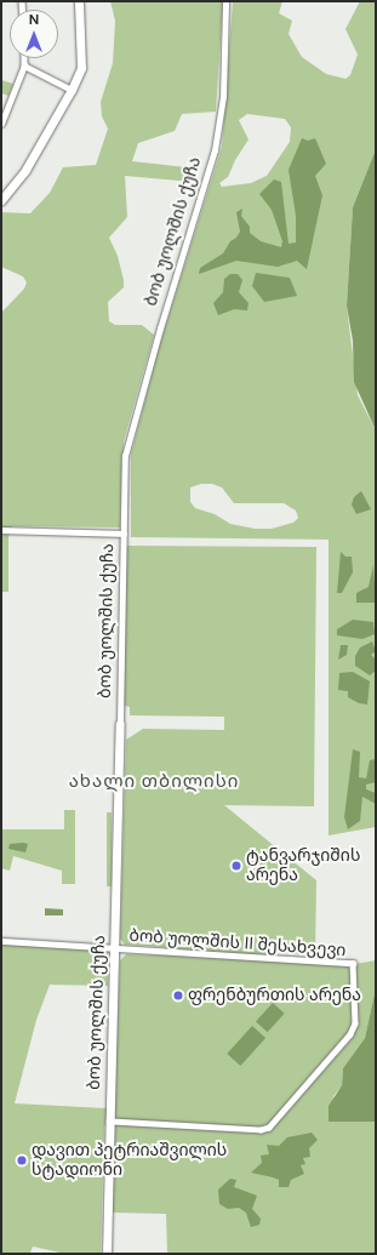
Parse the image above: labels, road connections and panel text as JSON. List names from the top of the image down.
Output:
{
  "streets": {
    "street": ["ბობ უოლშის ქუჩა", "ბობ უოლშის II შესახვევი"]
  },
  "crossings": [
    ["ბობ უოლშის ქუჩა", "ბობ უოლშის II შესახვევი"]
  ],
  "districts": ["ახალი თბილისი"],
  "places": ["ტანვარჯიშის არენა", "ფრენბურთის არენა", "დავით პეტრიაშვილის სტადიონი"],
  "north": "top"
}
